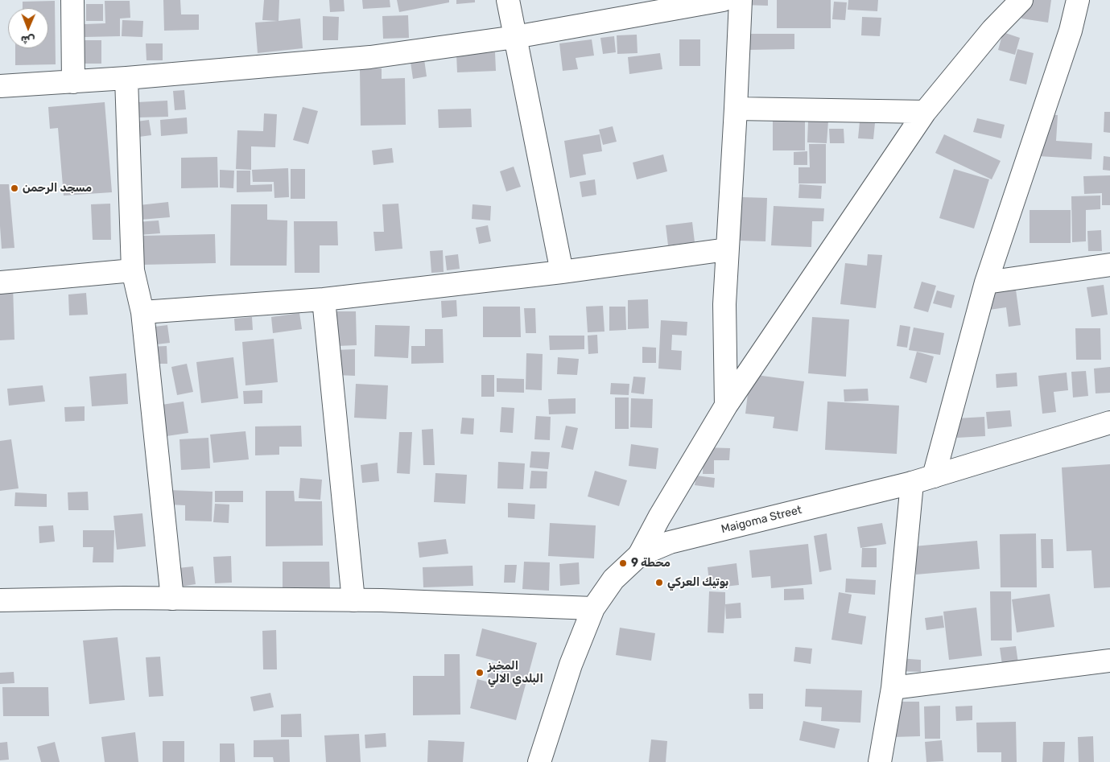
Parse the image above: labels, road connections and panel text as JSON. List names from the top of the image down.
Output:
{
  "streets": {
    "street": ["Maigoma Street"]
  },
  "places": [
    "مسجد الرحمن",
    "محطة 9",
    "بوتيك العركي",
    "المخبز البلدي الالي"
  ],
  "north": "bottom"
}
